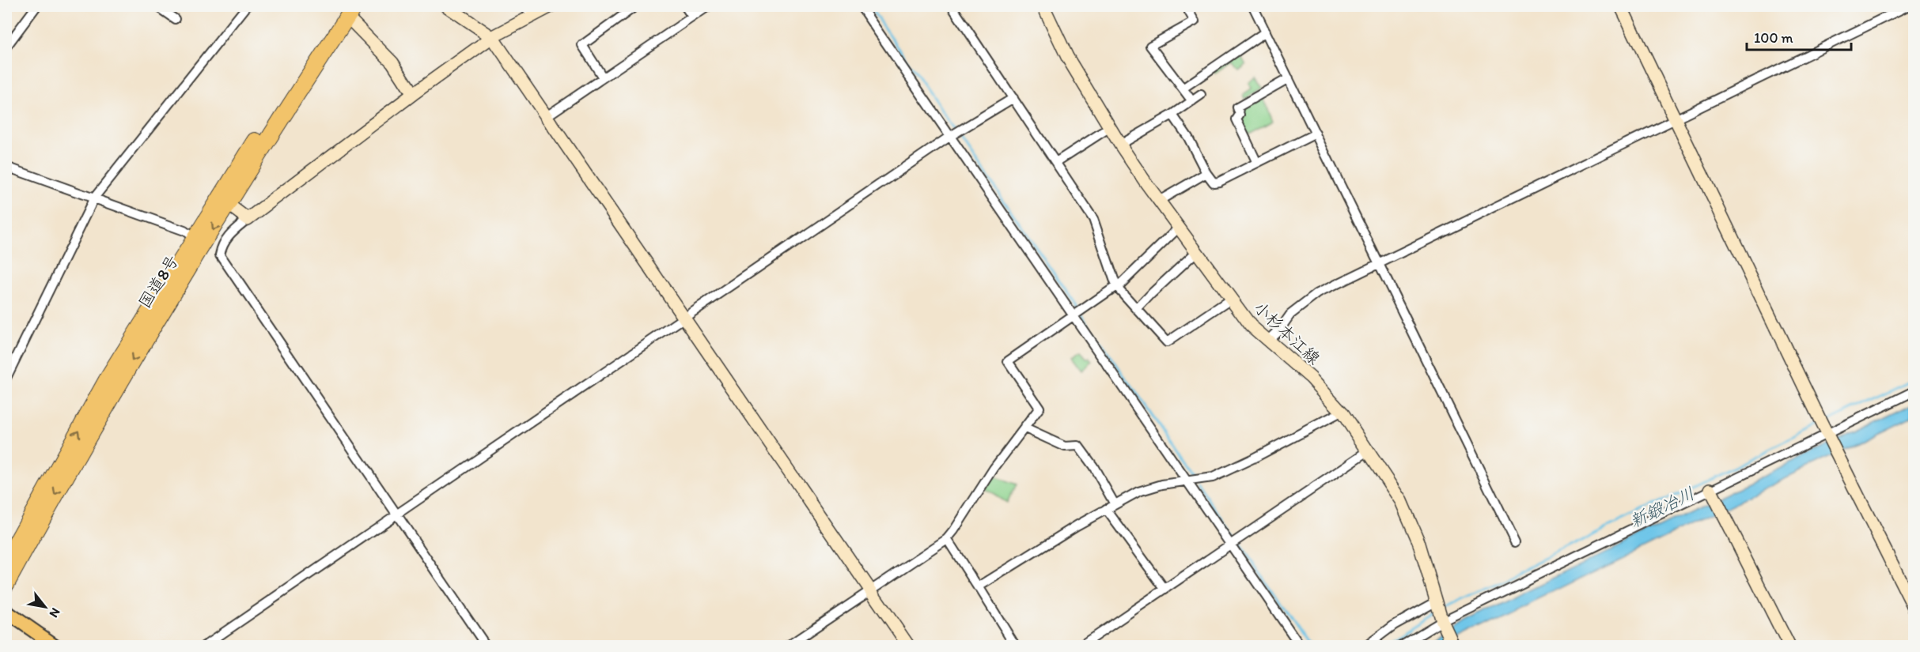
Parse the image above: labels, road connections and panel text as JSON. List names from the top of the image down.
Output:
{
  "streets": {
    "highway": ["国道8号"],
    "street": ["小杉本江線"]
  },
  "water": ["新鍛冶川"],
  "scale_bar": "100 m",
  "north": "bottom right"
}
